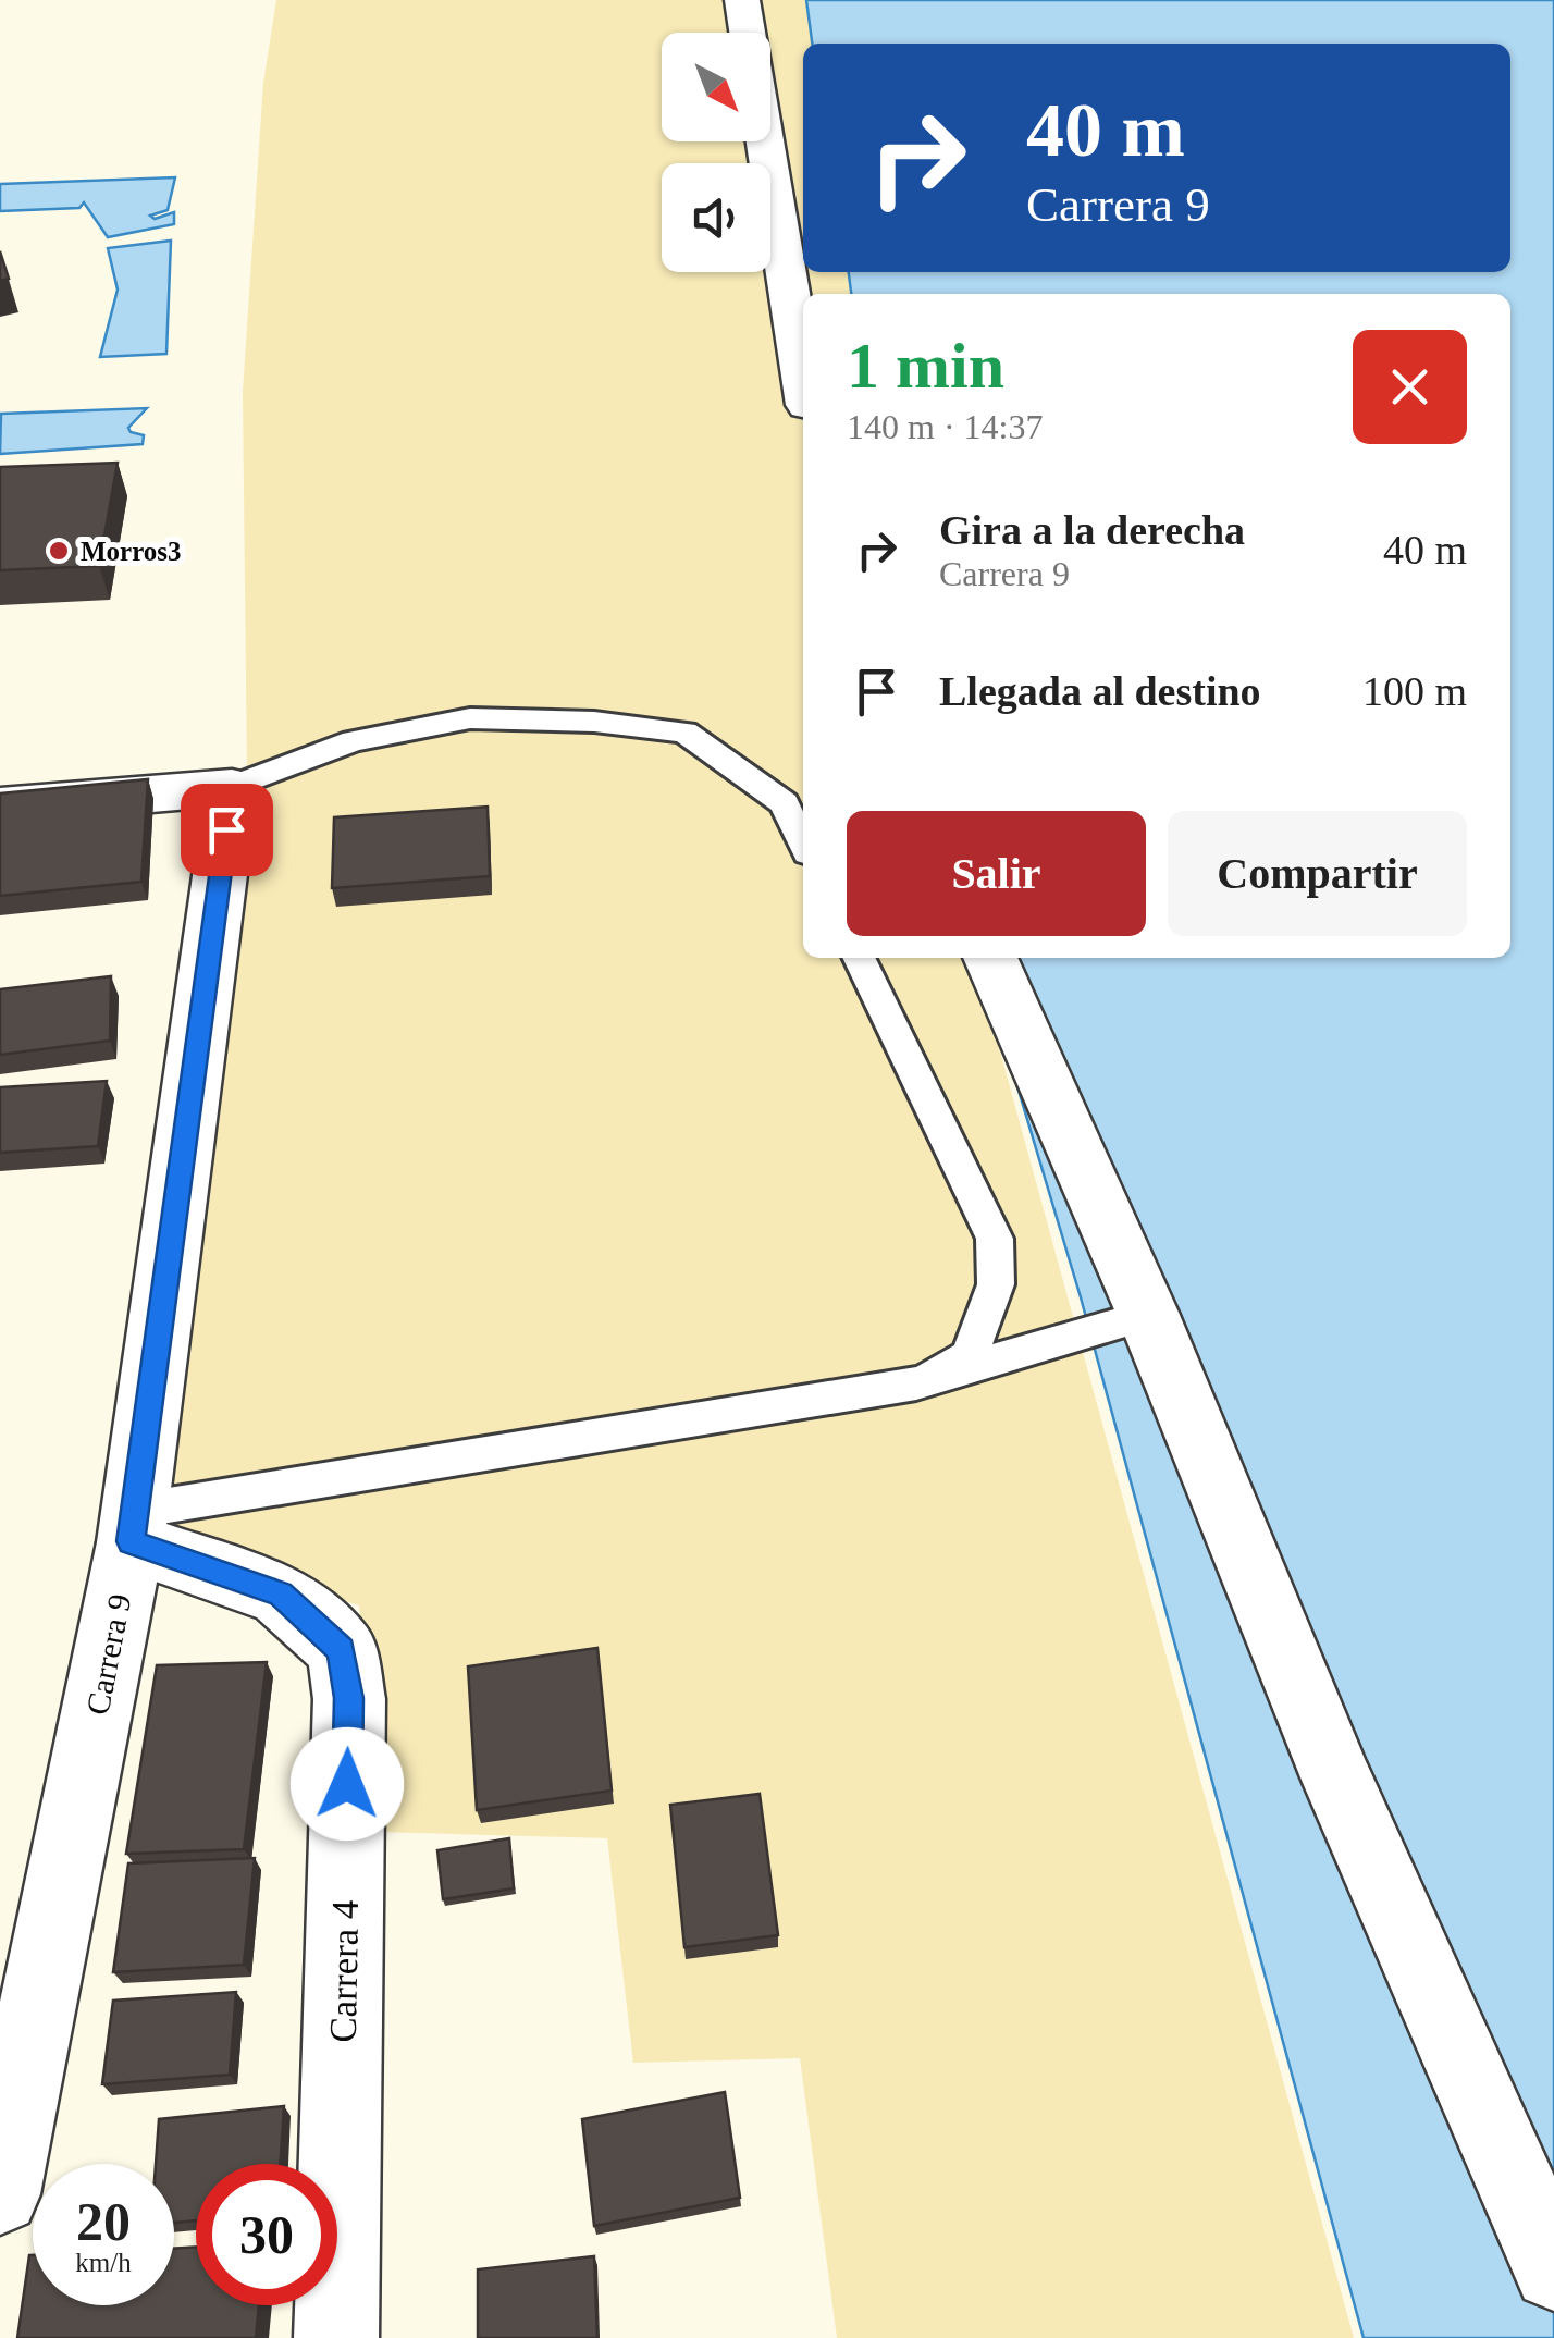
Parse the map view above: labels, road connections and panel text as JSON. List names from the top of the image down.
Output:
{
  "streets": {
    "street": ["Carrera 9", "Carrera 4"]
  },
  "crossings": [
    ["Carrera 9", "Carrera 4"]
  ],
  "places": ["Morros3"],
  "north": "bottom right",
  "page": {
    "turn": ["40 m", "Carrera 9"],
    "heading": ["1 min", "140 m · 14:37"],
    "list": [
      {
        "name": "Gira a la derecha",
        "note": "Carrera 9",
        "value": "40 m"
      },
      {
        "name": "Llegada al destino",
        "value": "100 m"
      }
    ],
    "buttons": ["Salir", "Compartir"],
    "speed": "20 km/h",
    "limit": "30"
  }
}
